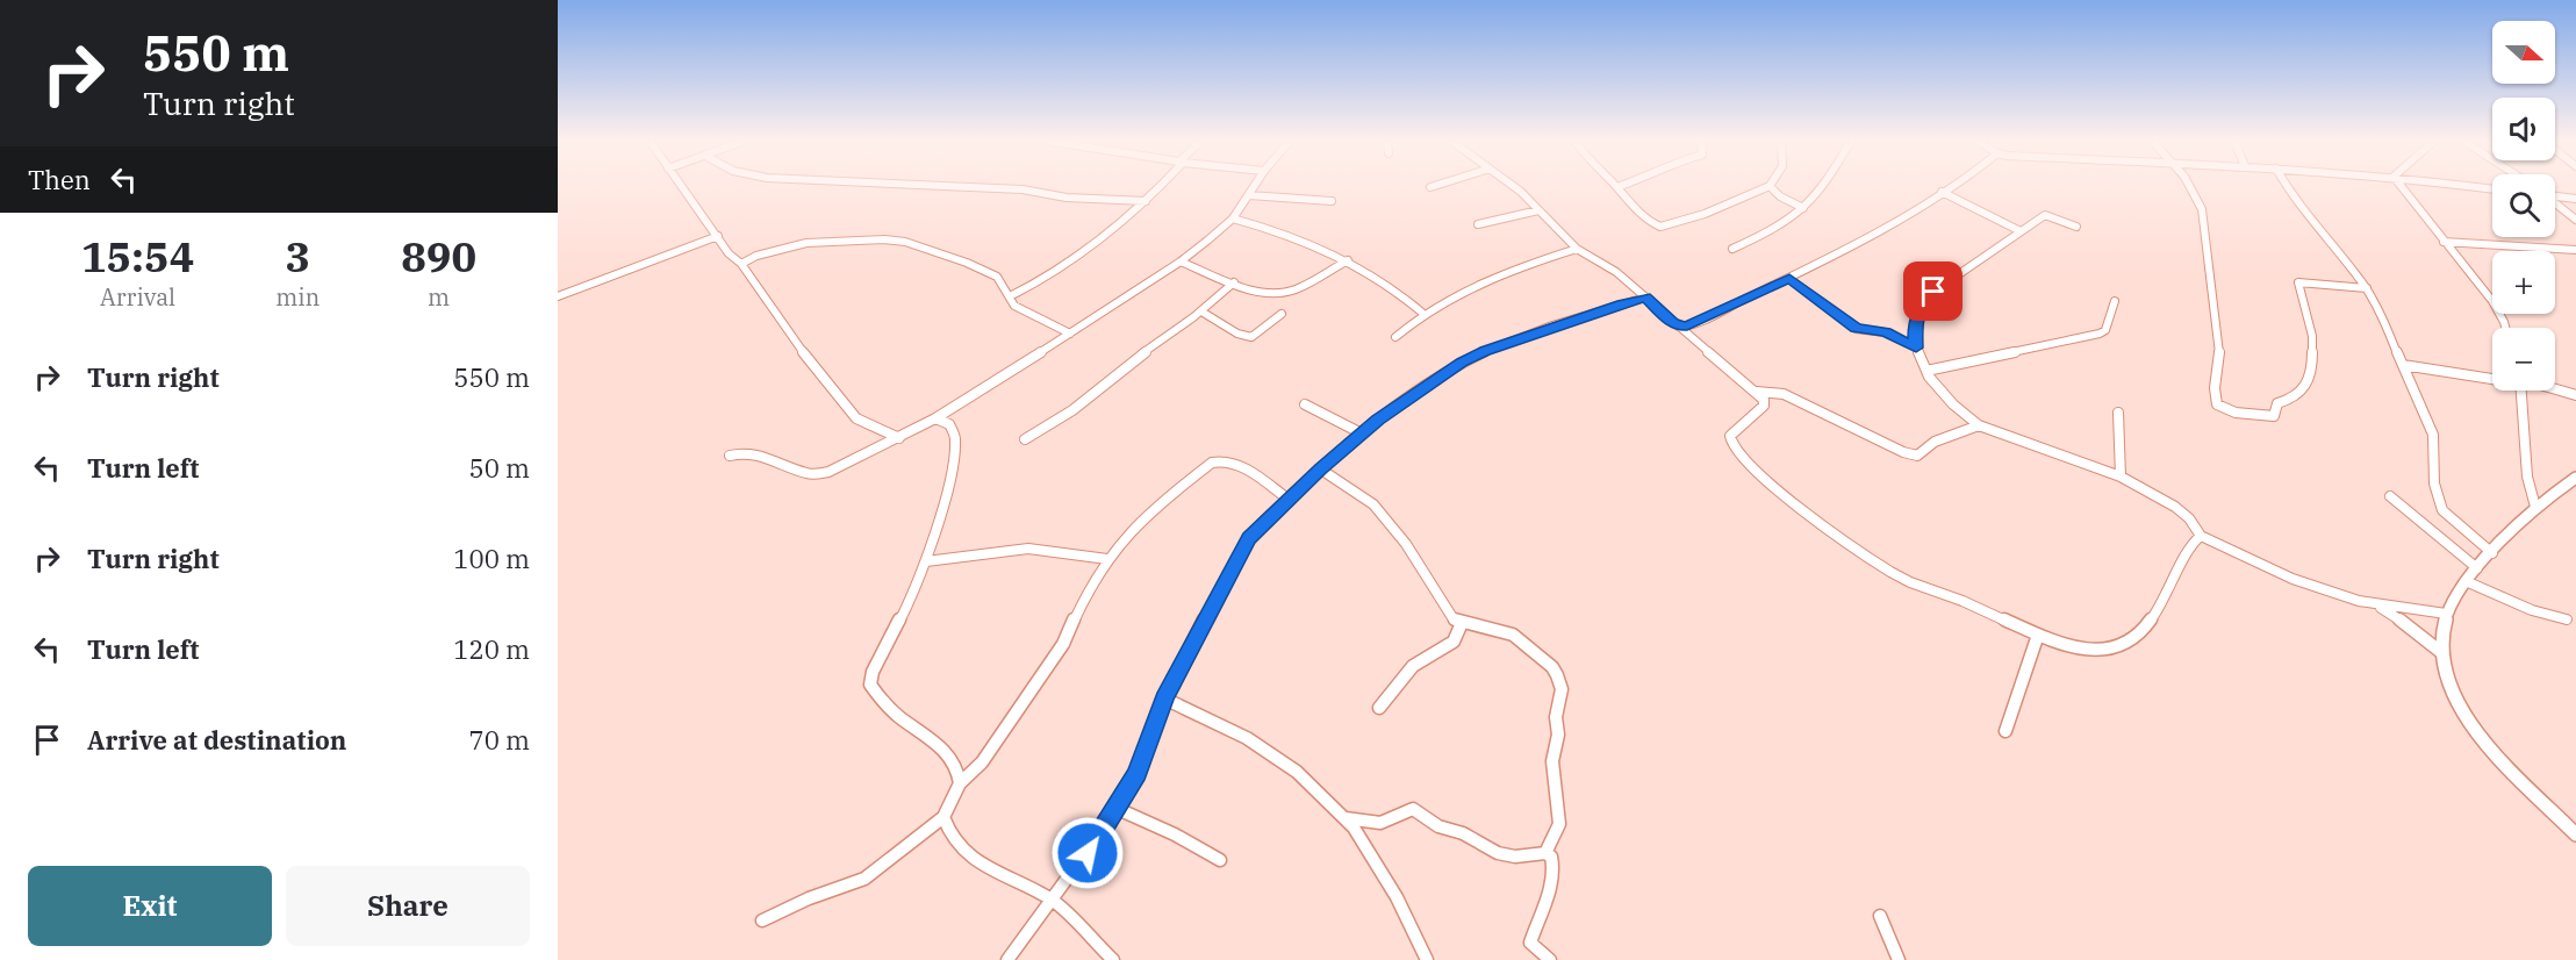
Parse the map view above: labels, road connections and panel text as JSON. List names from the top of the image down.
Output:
{
  "north": "right",
  "page": {
    "turn": ["550 m", "Turn right"],
    "map_buttons": ["+", "−"],
    "then": "Then",
    "eta": [
      "15:54",
      "Arrival",
      "3",
      "min",
      "890",
      "m"
    ],
    "list": [
      {
        "name": "Turn right",
        "value": "550 m"
      },
      {
        "name": "Turn left",
        "value": "50 m"
      },
      {
        "name": "Turn right",
        "value": "100 m"
      },
      {
        "name": "Turn left",
        "value": "120 m"
      },
      {
        "name": "Arrive at destination",
        "value": "70 m"
      }
    ],
    "buttons": ["Exit", "Share"]
  }
}
